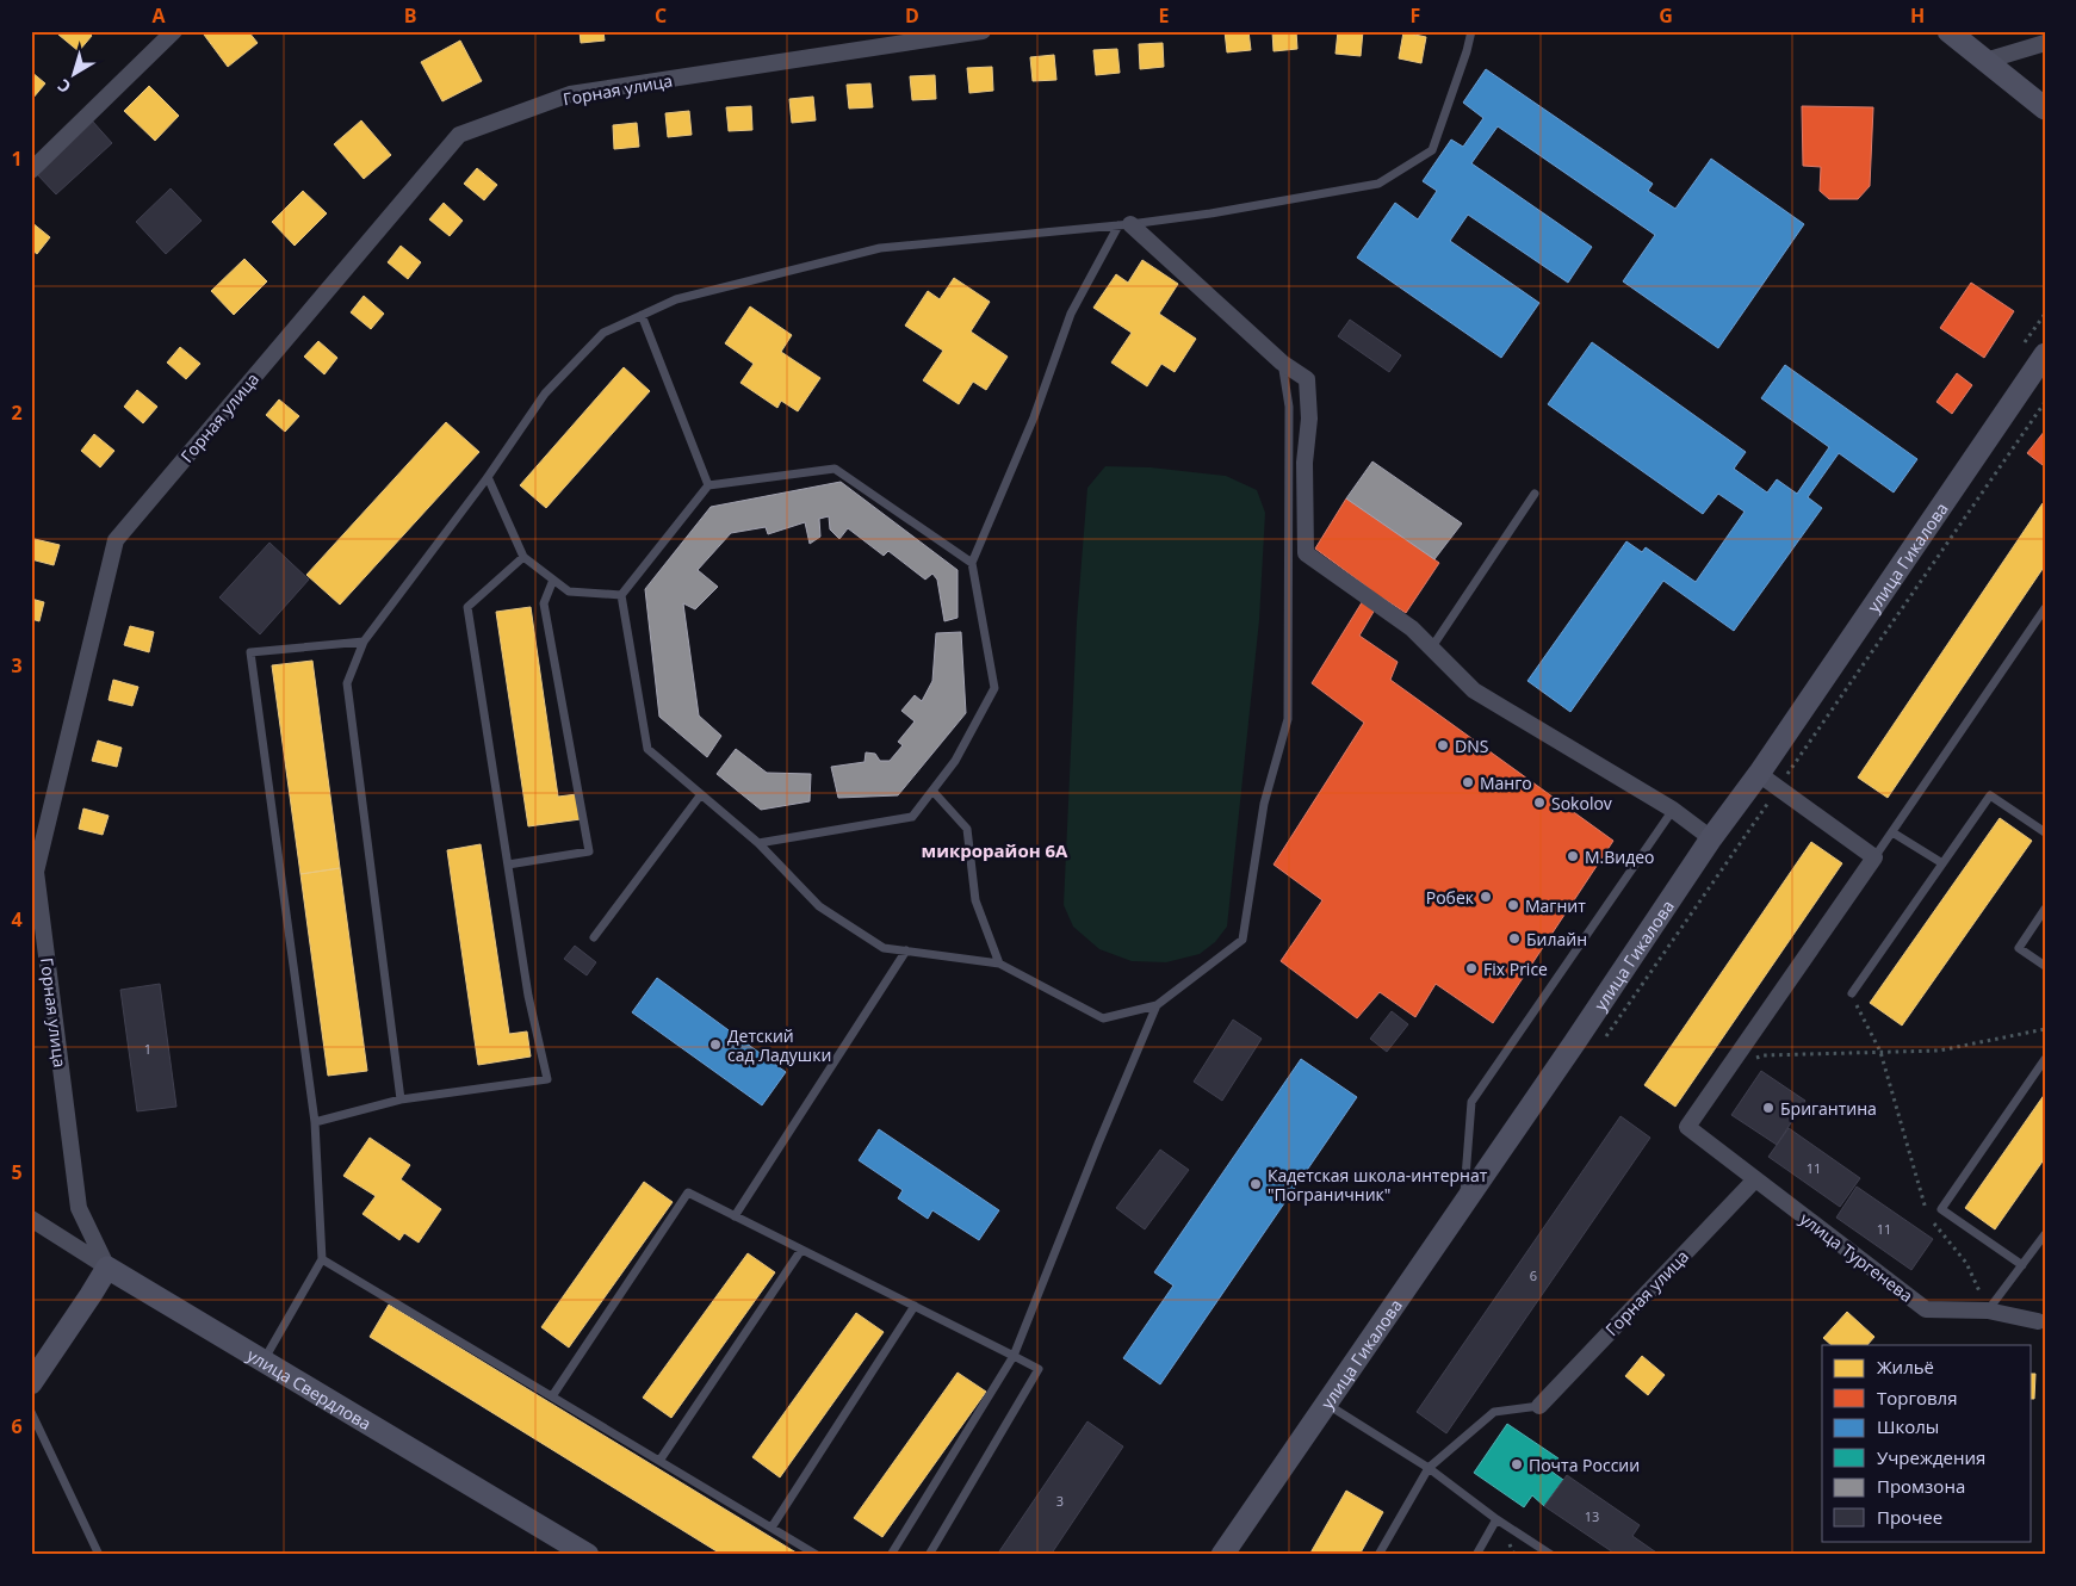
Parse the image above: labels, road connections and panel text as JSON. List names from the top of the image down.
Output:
{
  "streets": {
    "main road": ["улица Гикалова", "улица Свердлова"],
    "street": ["Горная улица", "улица Тургенева"]
  },
  "crossings": [
    ["Горная улица", "улица Тургенева"],
    ["Горная улица", "улица Свердлова"]
  ],
  "districts": ["микрорайон 6А"],
  "places": [
    "DNS",
    "Манго",
    "Sokolov",
    "М.Видео",
    "Робек",
    "Магнит",
    "Билайн",
    "Fix Price",
    "Детский сад Ладушки",
    "Бригантина",
    "Кадетская школа-интернат \"Пограничник\"",
    "Почта России"
  ],
  "house_numbers": [
    "1",
    "11",
    "11",
    "6",
    "3",
    "13"
  ],
  "legend": [
    "Жильё",
    "Торговля",
    "Школы",
    "Учреждения",
    "Промзона",
    "Прочее"
  ],
  "north": "bottom left",
  "grid": {
    "columns": [
      "A",
      "B",
      "C",
      "D",
      "E",
      "F",
      "G",
      "H"
    ],
    "rows": [
      "1",
      "2",
      "3",
      "4",
      "5",
      "6"
    ]
  }
}
